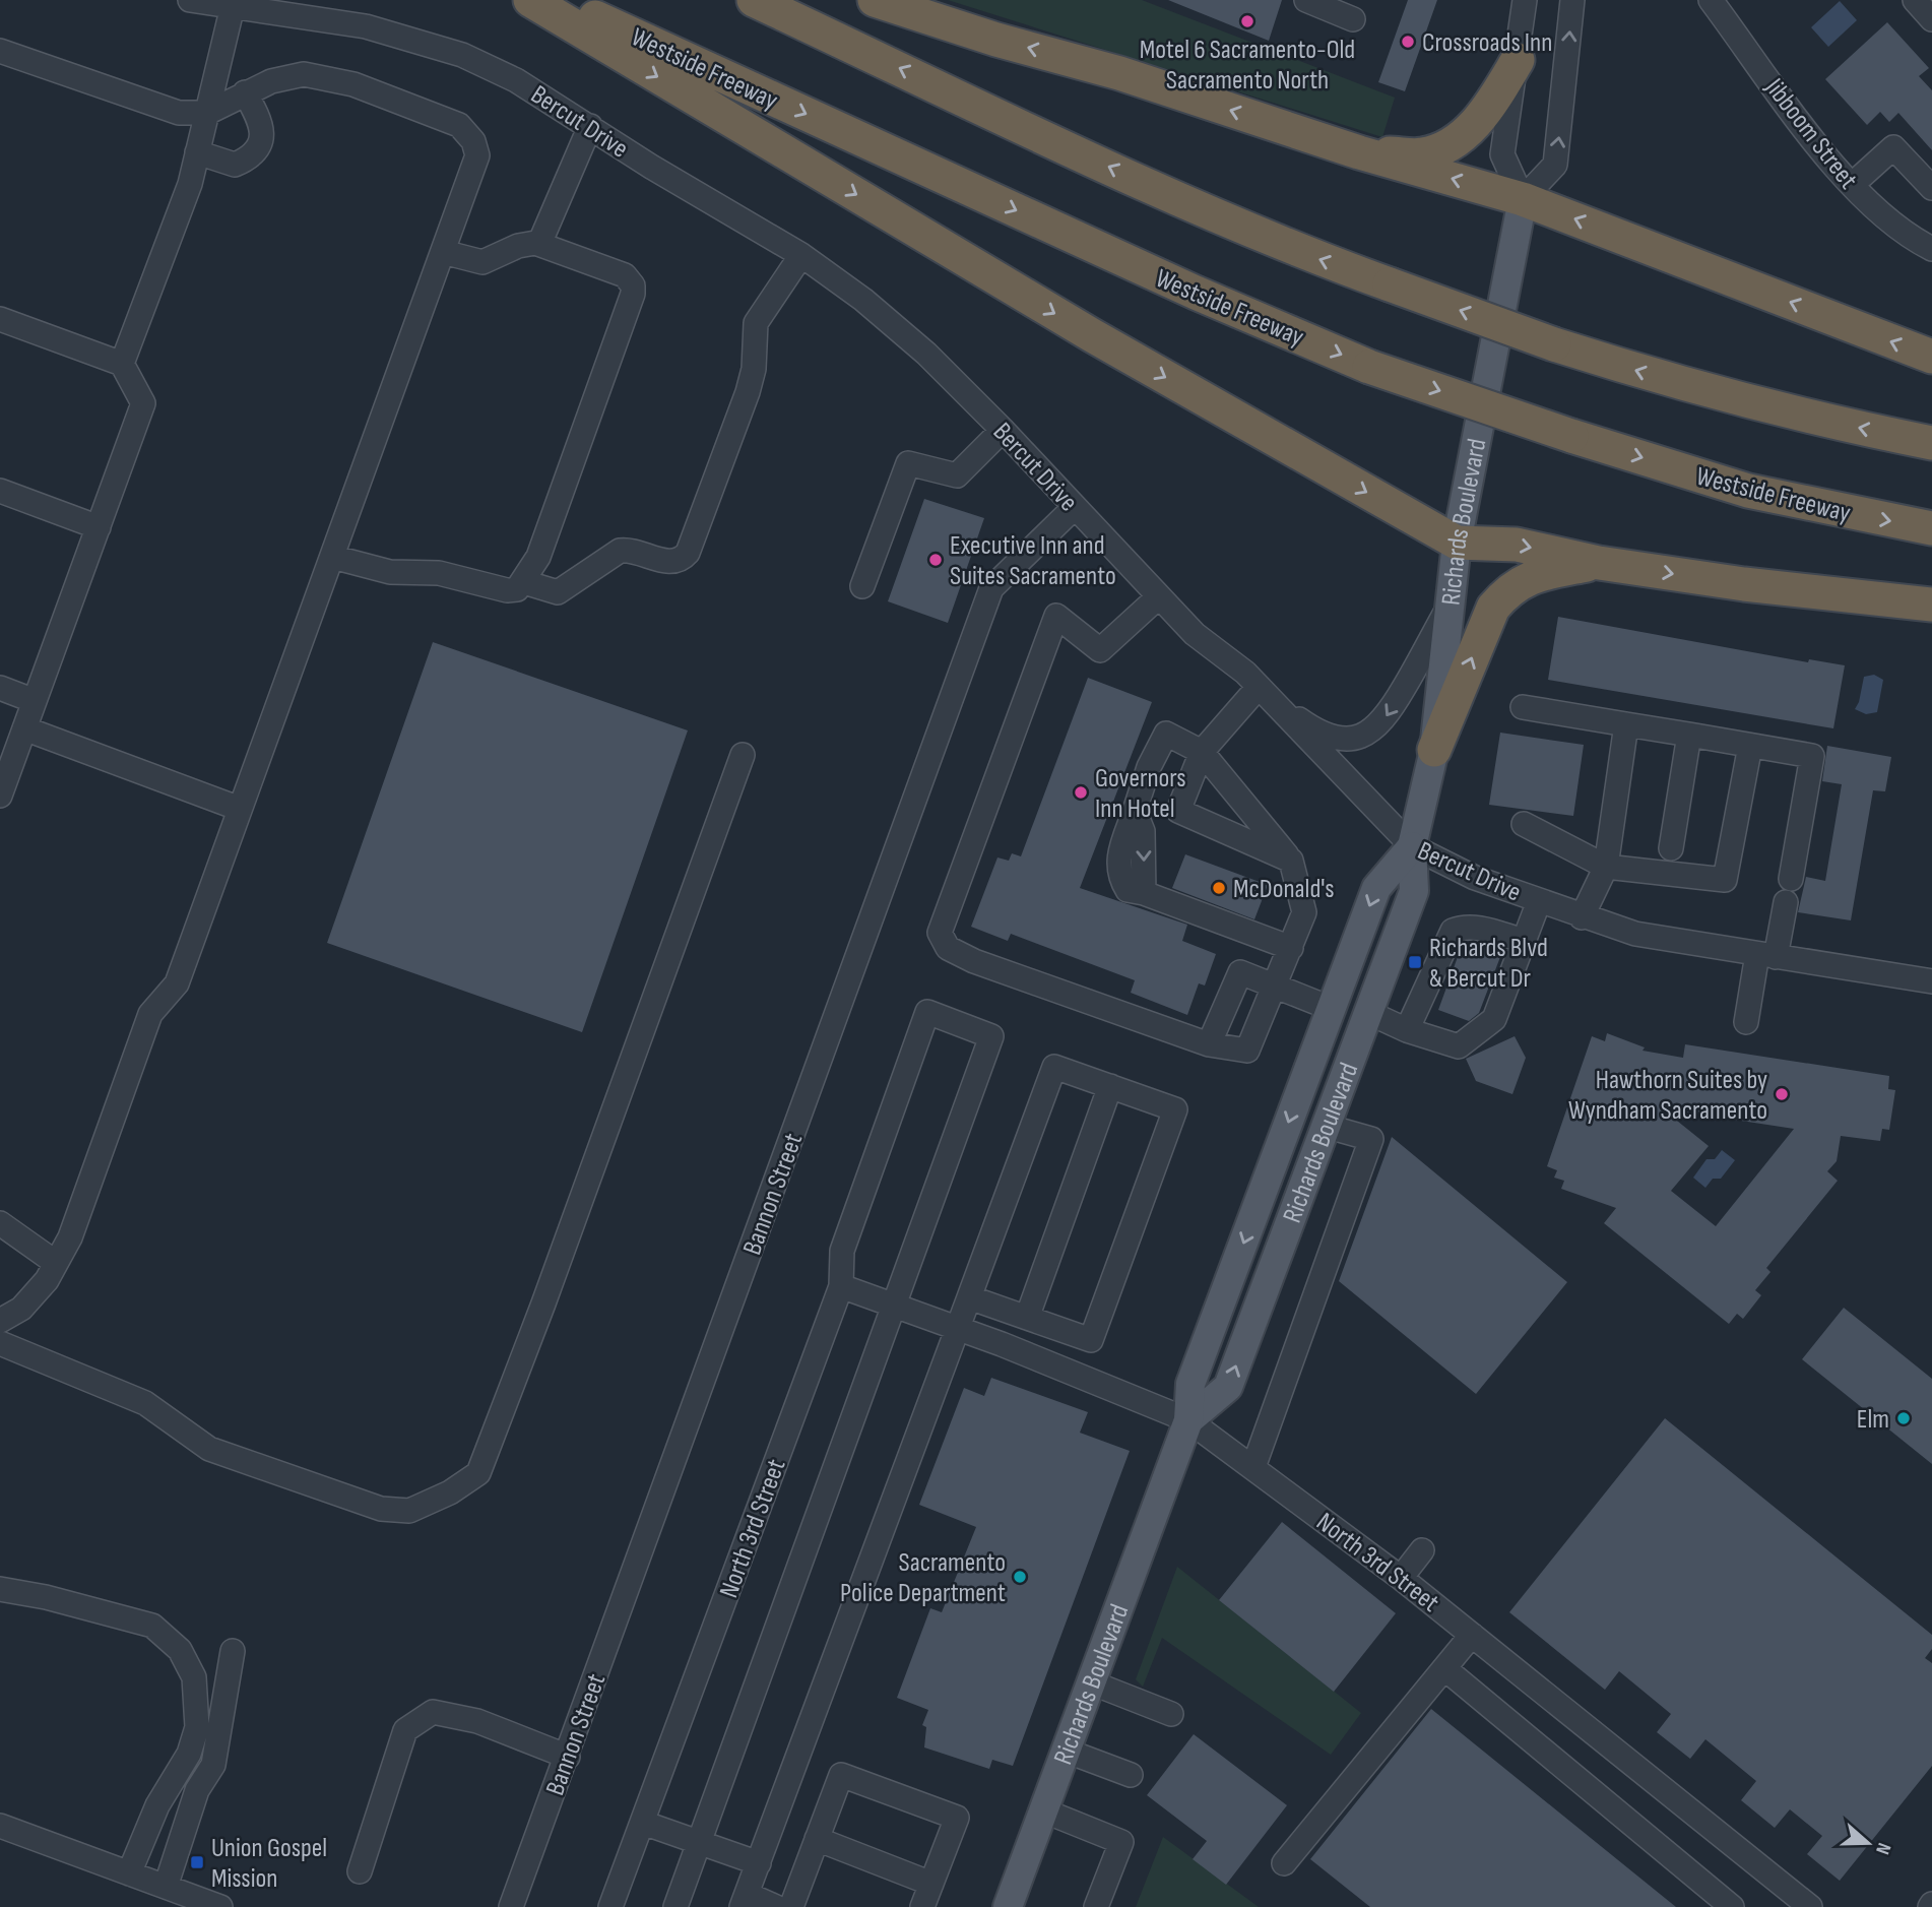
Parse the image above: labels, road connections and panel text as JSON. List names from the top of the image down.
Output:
{
  "streets": {
    "highway": ["Westside Freeway"],
    "main road": ["Richards Boulevard"],
    "street": [
      "Bercut Drive",
      "Jibboom Street",
      "Bannon Street",
      "North 3rd Street"
    ]
  },
  "crossings": [
    ["Bercut Drive", "Richards Boulevard"],
    ["Bercut Drive", "Bannon Street"],
    ["Richards Boulevard", "North 3rd Street"]
  ],
  "places": {
    "other": [
      "Motel 6 Sacramento-Old Sacramento North",
      "Crossroads Inn",
      "Executive Inn and Suites Sacramento",
      "Governors Inn Hotel",
      "McDonald's",
      "Hawthorn Suites by Wyndham Sacramento",
      "Elm",
      "Sacramento Police Department"
    ],
    "transit": ["Richards Blvd & Bercut Dr", "Union Gospel Mission"]
  },
  "north": "right"
}
